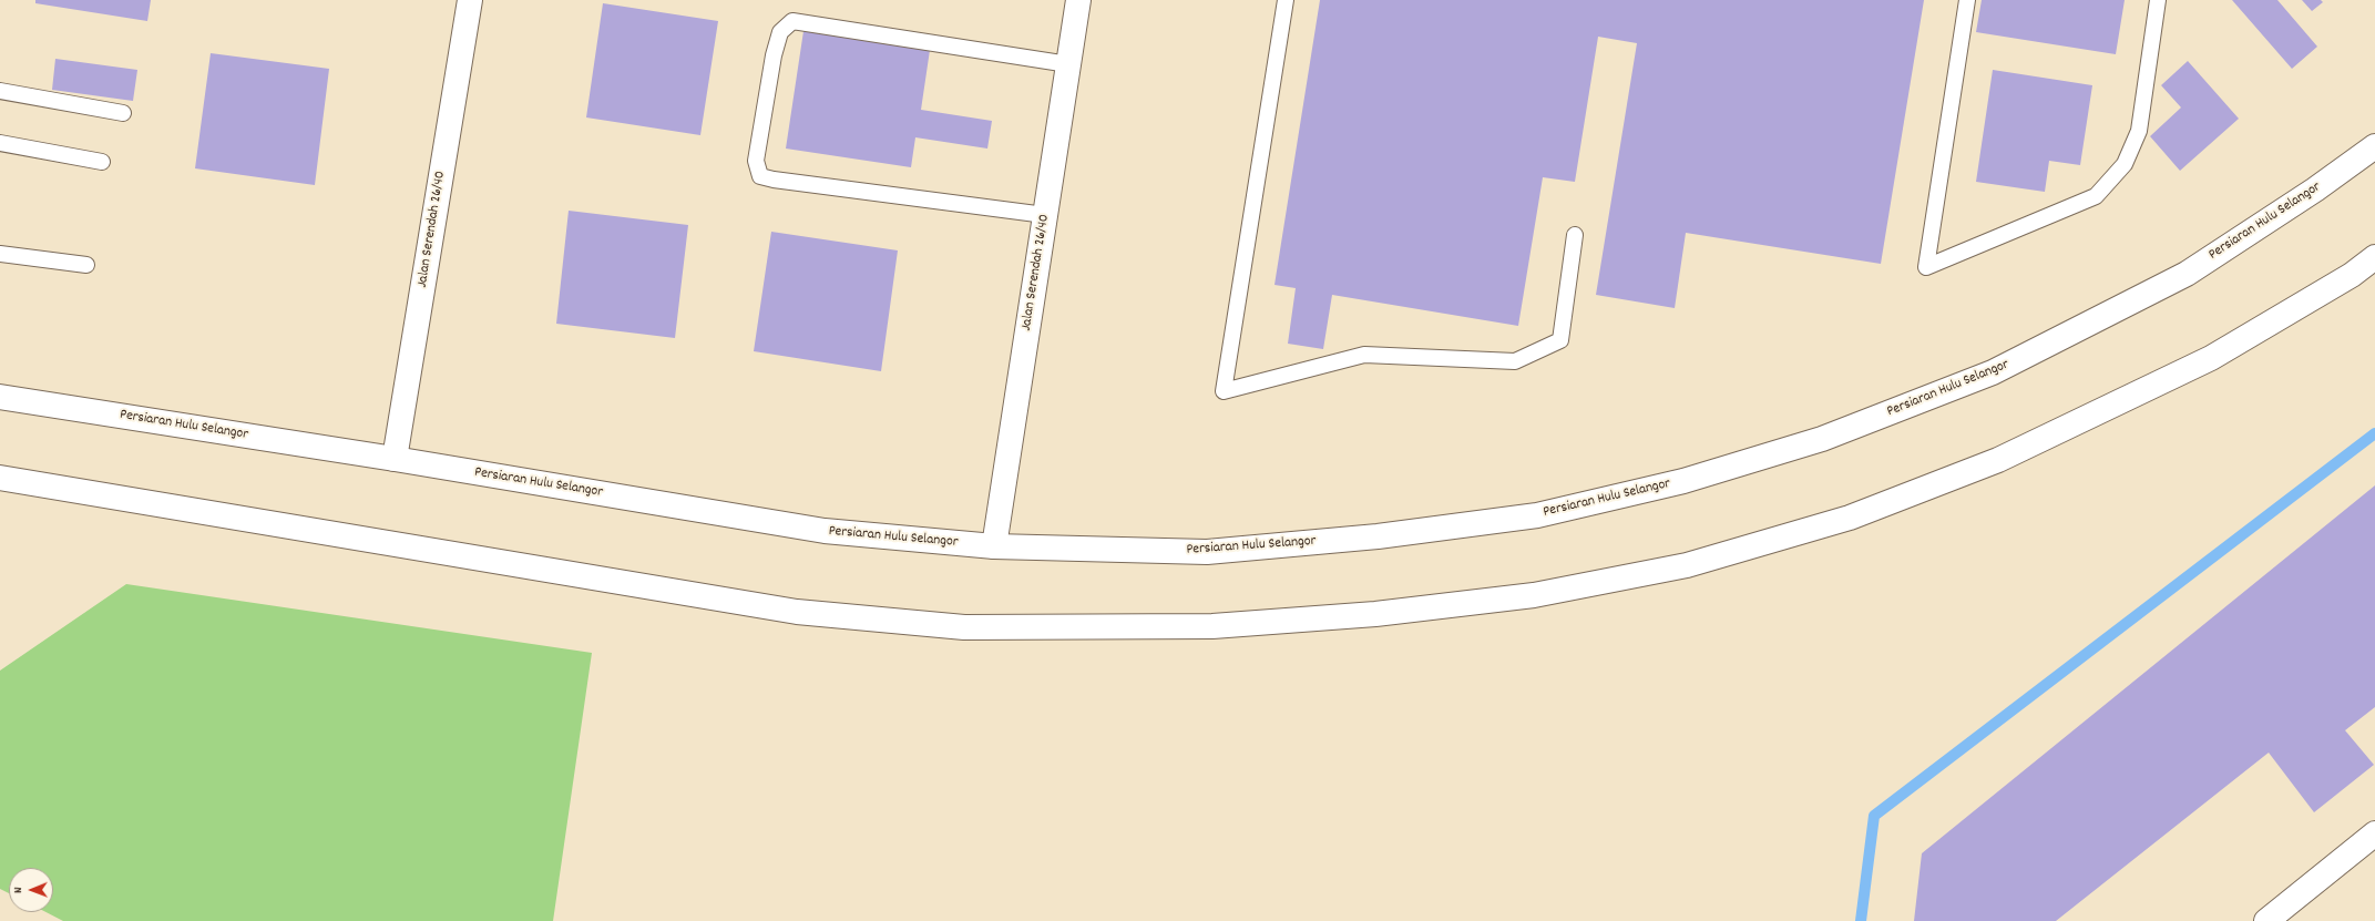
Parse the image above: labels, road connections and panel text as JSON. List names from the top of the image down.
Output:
{
  "streets": {
    "main road": ["Persiaran Hulu Selangor", "Jalan Serendah 26/40"]
  },
  "crossings": [
    ["Persiaran Hulu Selangor", "Jalan Serendah 26/40"]
  ],
  "north": "left"
}
